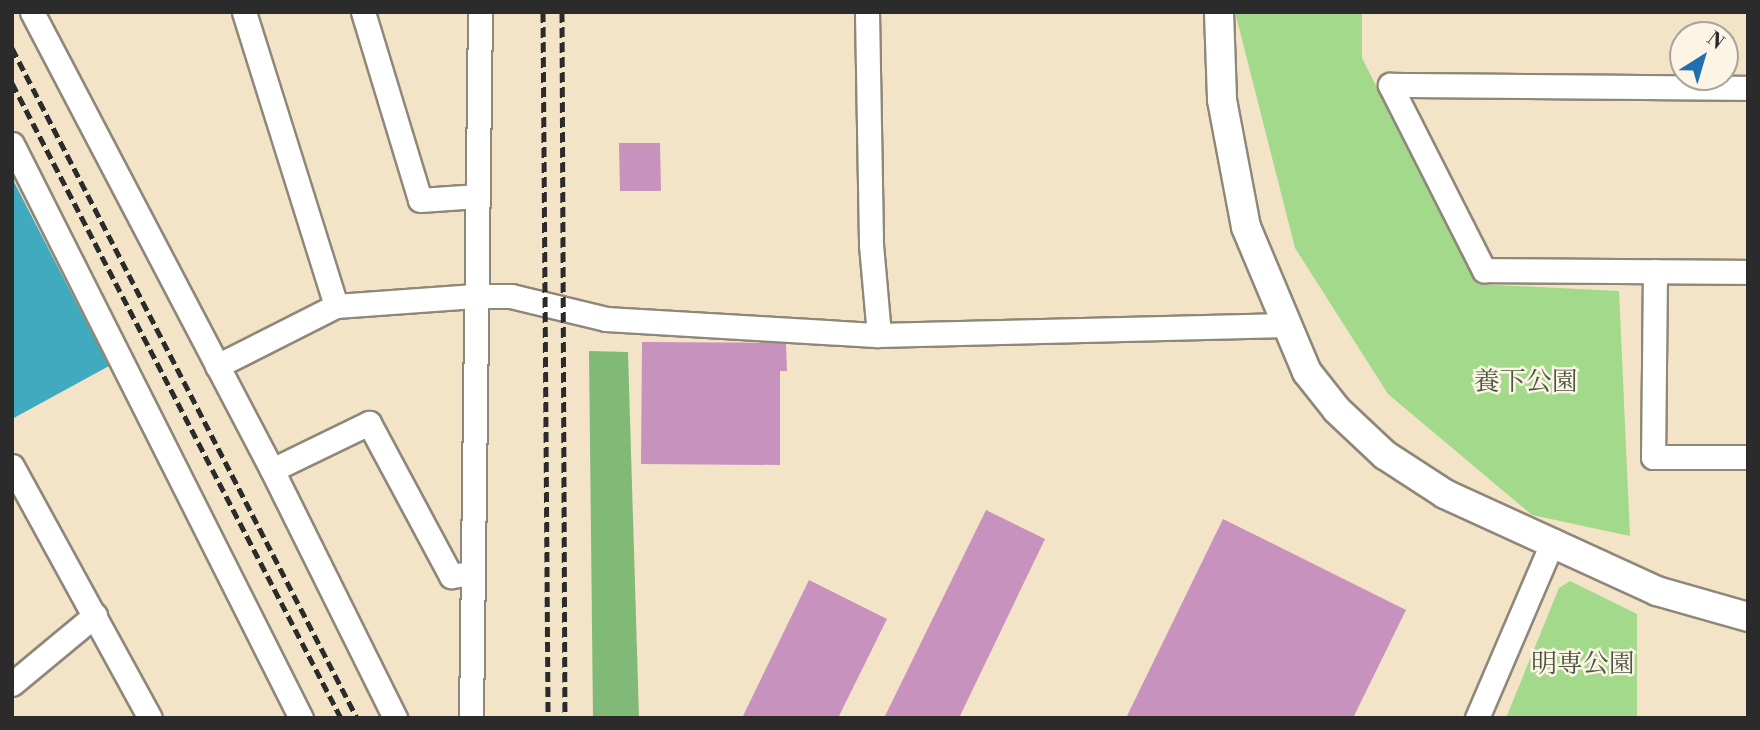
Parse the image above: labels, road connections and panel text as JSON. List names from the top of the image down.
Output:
{
  "parks": ["養下公園", "明専公園"],
  "north": "top right"
}
